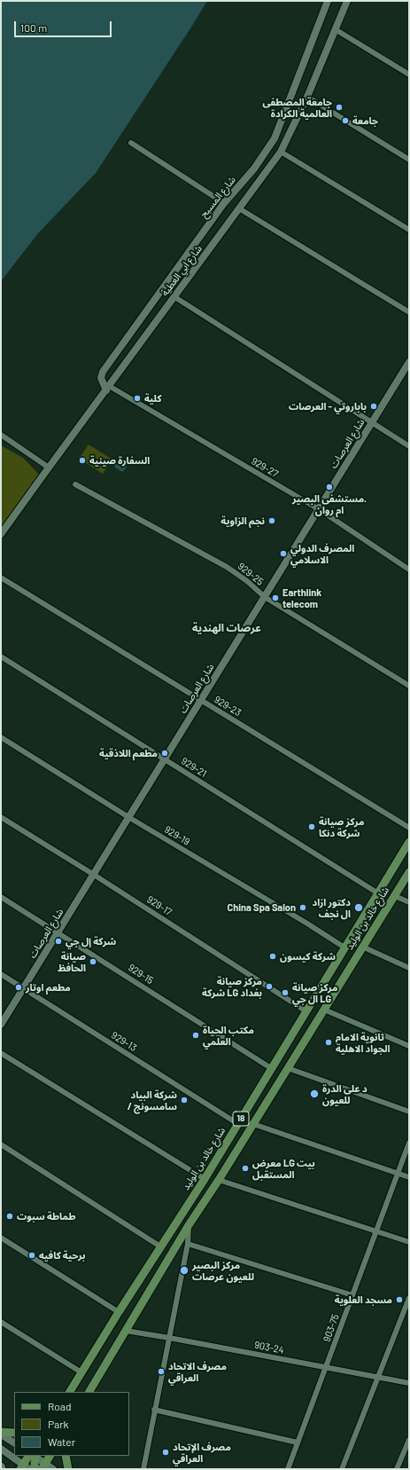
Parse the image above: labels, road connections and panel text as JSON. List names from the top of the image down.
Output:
{
  "streets": {
    "main road": ["شارع خالد بن الوليد", "18"],
    "street": [
      "شارع المسبح",
      "شارع ابي العطية",
      "شارع العرصات",
      "929-27",
      "929-25",
      "929-23",
      "929-21",
      "929-19",
      "929-17",
      "929-15",
      "929-13",
      "903-75",
      "903-24"
    ]
  },
  "crossings": [
    ["شارع المسبح", "شارع ابي العطية"],
    ["شارع المسبح", "929-27"],
    ["شارع ابي العطية", "929-27"],
    ["شارع العرصات", "929-27"],
    ["شارع العرصات", "929-25"],
    ["شارع العرصات", "929-23"],
    ["شارع العرصات", "929-21"],
    ["شارع العرصات", "929-19"],
    ["شارع العرصات", "929-17"],
    ["شارع العرصات", "929-15"],
    ["شارع العرصات", "929-13"],
    ["929-21", "شارع خالد بن الوليد"],
    ["929-19", "شارع خالد بن الوليد"],
    ["929-17", "شارع خالد بن الوليد"],
    ["شارع خالد بن الوليد", "929-15"],
    ["شارع خالد بن الوليد", "929-13"],
    ["شارع خالد بن الوليد", "903-24"],
    ["903-75", "903-24"]
  ],
  "districts": ["عرصات الهندية"],
  "places": [
    "جامعة المصطفى العالمية الكرادة",
    "جامعة",
    "كلية",
    "باباروتي - العرصات",
    "السفارة صينية",
    "مستشفى البصير. ام روان",
    "نجم الزاوية",
    "المصرف الدولي الاسلامي",
    "Earthlink telecom",
    "مطعم اللاذقية",
    "مركز صيانة شركة دنكا",
    "China Spa Salon",
    "دكتور ازاد ال نجف",
    "شركة إل جي",
    "شركة كيسون",
    "صيانة الحافظ",
    "مركز صيانة شركة LG بغداد",
    "مطعم اوتار",
    "مركز صيانة ال جي LG",
    "مكتب الحياة العلمي",
    "ثانوية الامام الجواد الاهلية",
    "د علي الدرة للعيون",
    "شركة البياد / سامسونج",
    "معرض LG بيت المستقبل",
    "طماطة سبوت",
    "برحية كافيه",
    "مركز البصير للعيون عرصات",
    "مسجد العلوية",
    "مصرف الاتحاد العراقي",
    "مصرف الإتحاد العراقي"
  ],
  "legend": ["Road", "Park", "Water"],
  "scale_bar": "100 m"
}
